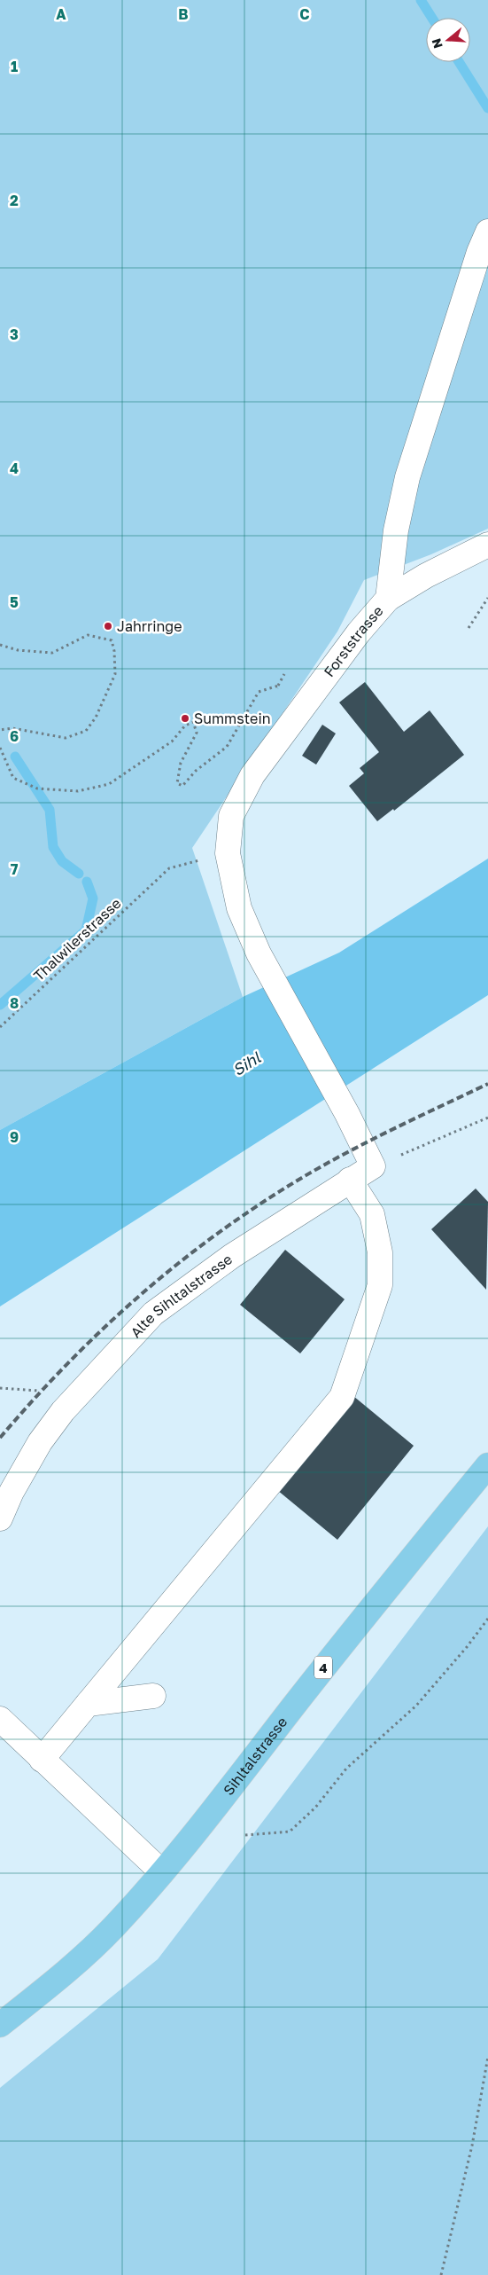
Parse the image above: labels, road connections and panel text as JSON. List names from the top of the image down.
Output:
{
  "streets": {
    "main road": ["4", "Sihltalstrasse"],
    "street": ["Forststrasse", "Alte Sihltalstrasse"],
    "path": ["Thalwilerstrasse"]
  },
  "crossings": [
    ["Forststrasse", "Alte Sihltalstrasse"]
  ],
  "water": ["Sihl"],
  "places": ["Jahrringe", "Summstein"],
  "north": "left",
  "grid": {
    "columns": ["A", "B", "C"],
    "rows": [
      "1",
      "2",
      "3",
      "4",
      "5",
      "6",
      "7",
      "8",
      "9"
    ]
  }
}
